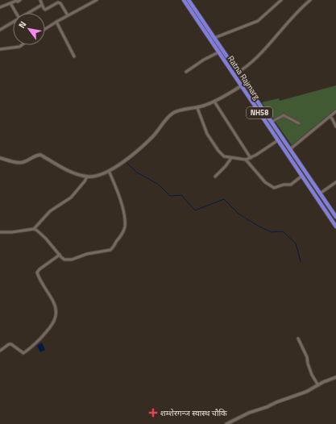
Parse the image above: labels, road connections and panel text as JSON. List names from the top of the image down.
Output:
{
  "streets": {
    "highway": ["Ratna Rajmarg", "NH58"]
  },
  "places": {
    "health": ["शम्शेरगन्ज स्वास्थ चौकि"]
  },
  "north": "top left"
}
